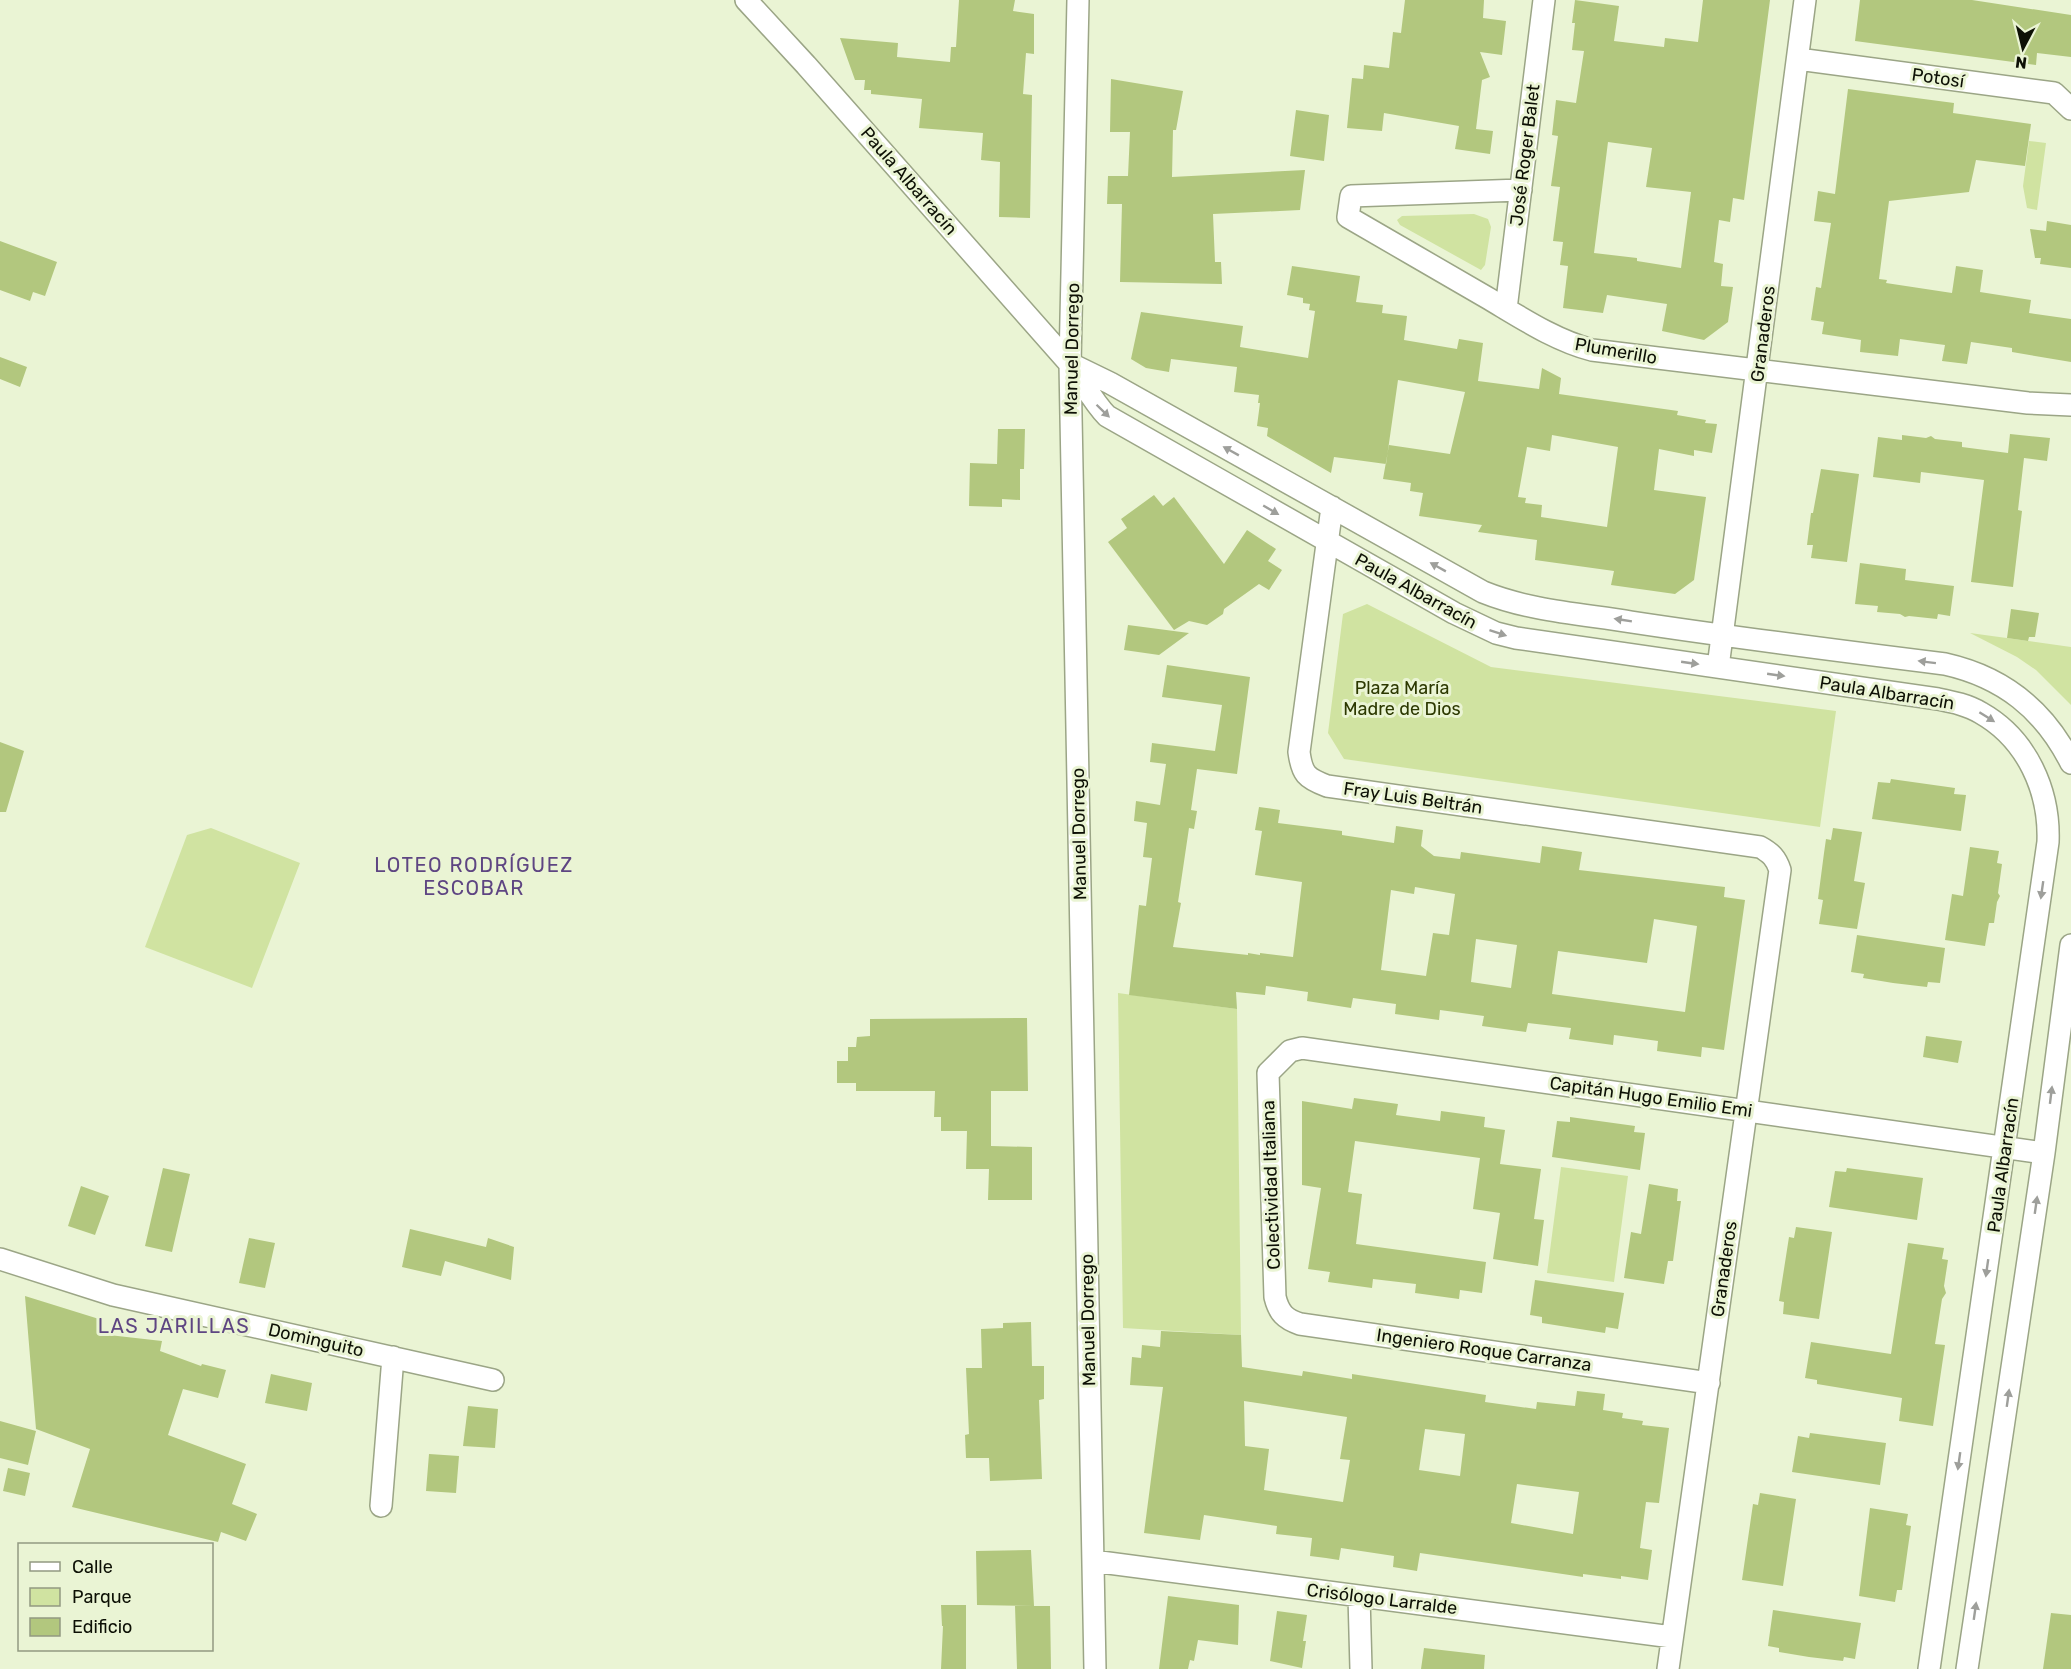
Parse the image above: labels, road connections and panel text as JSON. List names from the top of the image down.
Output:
{
  "streets": {
    "street": [
      "Potosí",
      "José Roger Balet",
      "Paula Albarracín",
      "Granaderos",
      "Manuel Dorrego",
      "Plumerillo",
      "Fray Luis Beltrán",
      "Capitán Hugo Emilio Emi",
      "Colectividad Italiana",
      "Dominguito",
      "Ingeniero Roque Carranza",
      "Crisólogo Larralde"
    ]
  },
  "crossings": [
    ["Potosí", "Granaderos"],
    ["José Roger Balet", "Plumerillo"],
    ["Paula Albarracín", "Granaderos"],
    ["Paula Albarracín", "Manuel Dorrego"],
    ["Paula Albarracín", "Fray Luis Beltrán"],
    ["Paula Albarracín", "Capitán Hugo Emilio Emi"],
    ["Granaderos", "Plumerillo"],
    ["Granaderos", "Fray Luis Beltrán"],
    ["Granaderos", "Capitán Hugo Emilio Emi"],
    ["Granaderos", "Ingeniero Roque Carranza"],
    ["Granaderos", "Crisólogo Larralde"],
    ["Manuel Dorrego", "Crisólogo Larralde"],
    ["Capitán Hugo Emilio Emi", "Colectividad Italiana"],
    ["Colectividad Italiana", "Ingeniero Roque Carranza"]
  ],
  "districts": ["LOTEO RODRÍGUEZ ESCOBAR", "LAS JARILLAS"],
  "parks": ["Plaza María Madre de Dios"],
  "legend": ["Calle", "Parque", "Edificio"],
  "north": "bottom"
}
